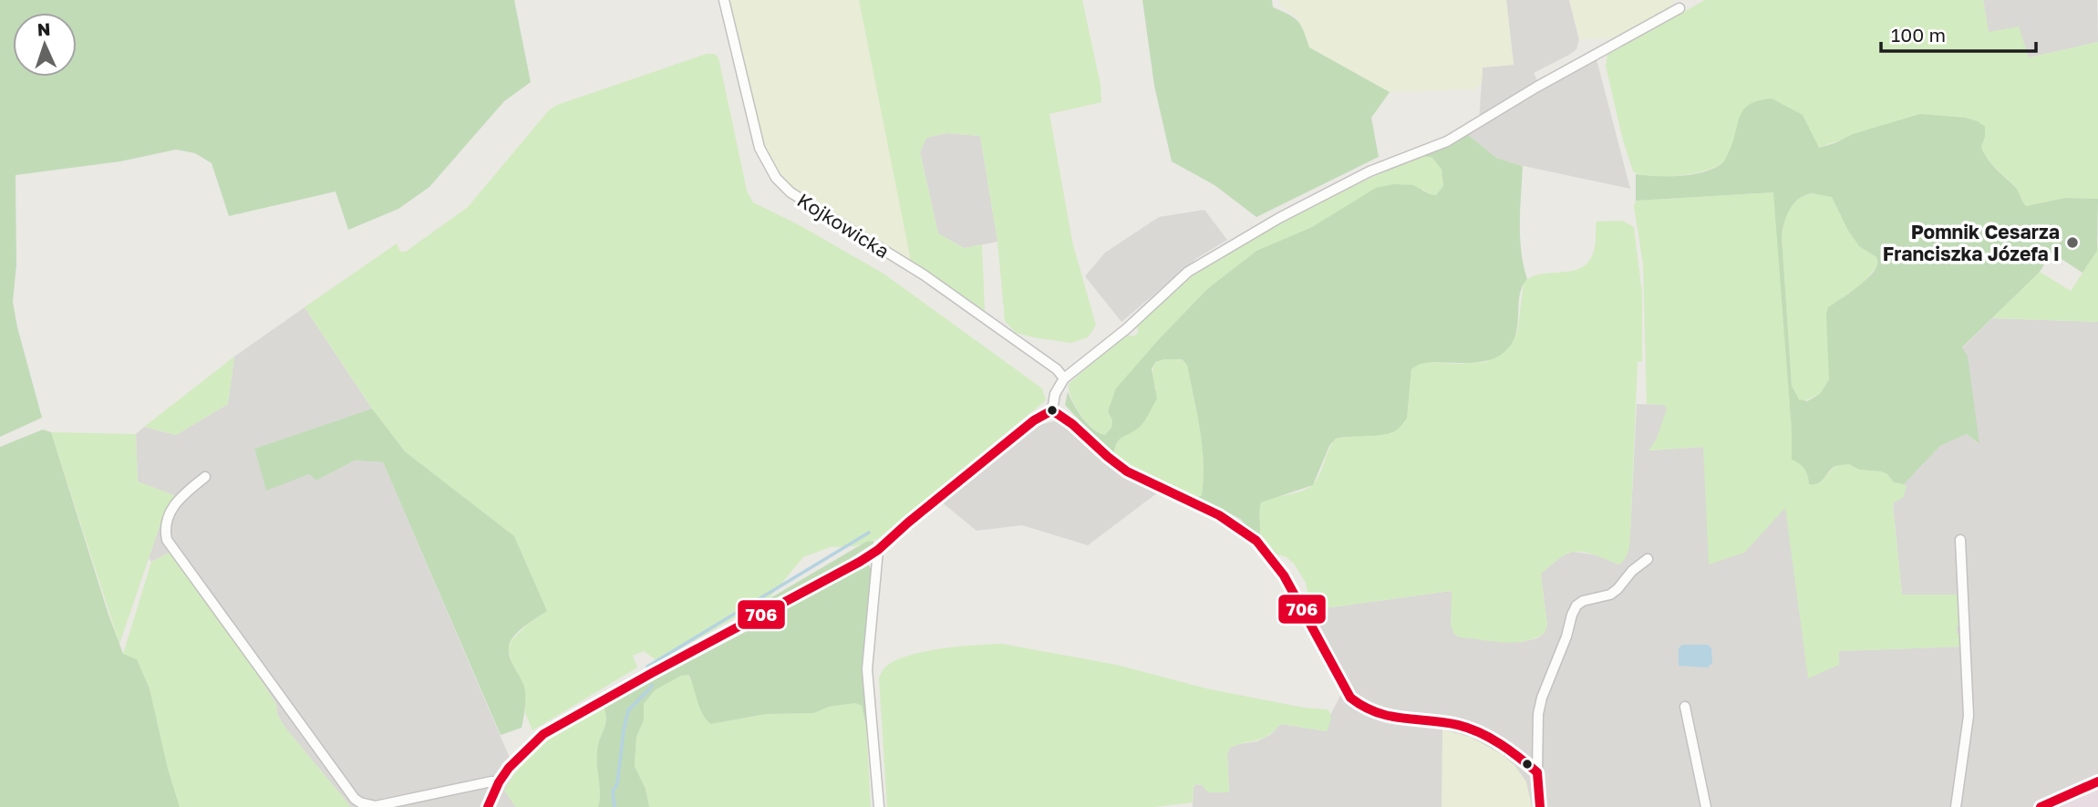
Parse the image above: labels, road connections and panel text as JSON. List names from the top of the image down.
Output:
{
  "streets": {
    "street": ["Kojkowicka"]
  },
  "places": ["Pomnik Cesarza Franciszka Józefa I"],
  "lines": ["transit line 706"],
  "scale_bar": "100 m",
  "north": "top"
}
